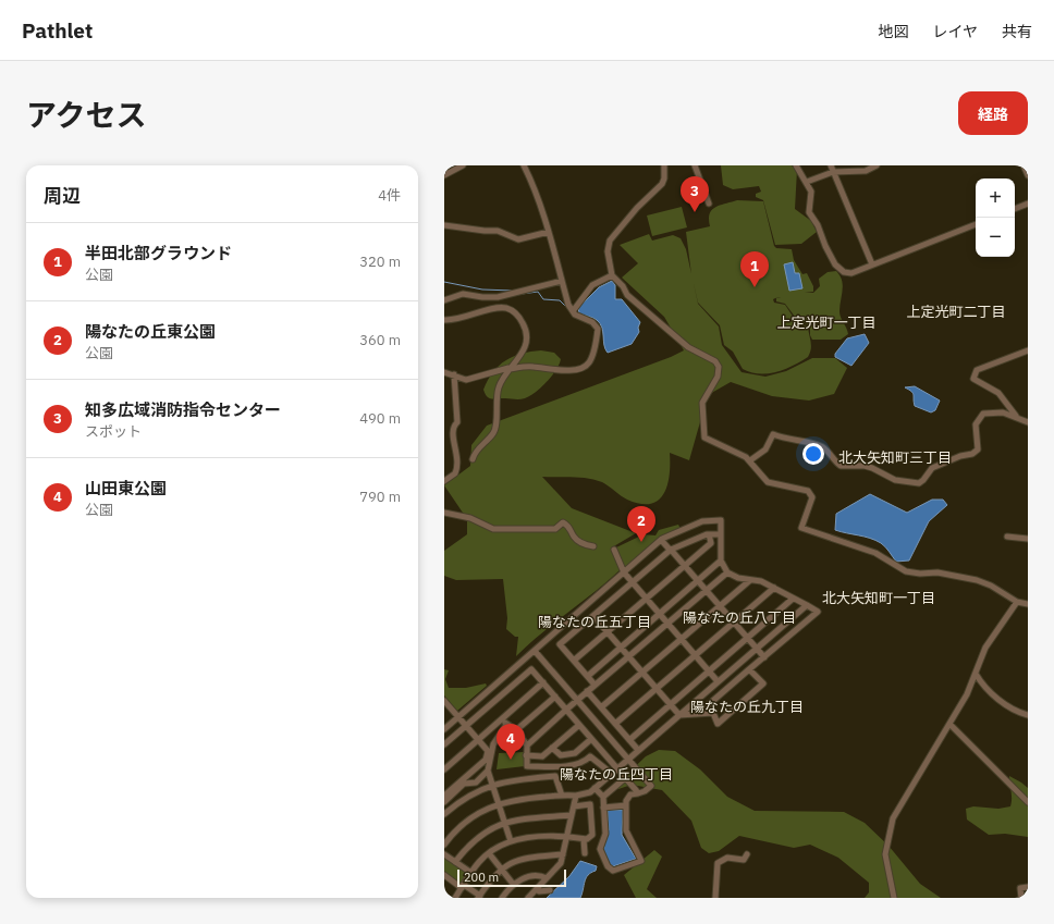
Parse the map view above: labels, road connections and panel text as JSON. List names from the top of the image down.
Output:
{
  "districts": [
    "上定光町二丁目",
    "上定光町一丁目",
    "北大矢知町三丁目",
    "北大矢知町一丁目",
    "陽なたの丘八丁目",
    "陽なたの丘五丁目",
    "陽なたの丘九丁目",
    "陽なたの丘四丁目"
  ],
  "scale_bar": "200 m",
  "page": {
    "header": "Pathlet",
    "nav": ["地図", "レイヤ", "共有"],
    "title": "アクセス",
    "buttons": "経路",
    "heading": ["周辺", "4件"],
    "pins": [
      "3",
      "1",
      "2",
      "4"
    ],
    "map_buttons": ["+", "−"],
    "list": [
      {
        "mark": "1",
        "name": "半田北部グラウンド",
        "note": "公園",
        "value": "320 m"
      },
      {
        "mark": "2",
        "name": "陽なたの丘東公園",
        "note": "公園",
        "value": "360 m"
      },
      {
        "mark": "3",
        "name": "知多広域消防指令センター",
        "note": "スポット",
        "value": "490 m"
      },
      {
        "mark": "4",
        "name": "山田東公園",
        "note": "公園",
        "value": "790 m"
      }
    ],
    "scale": "200 m"
  }
}
